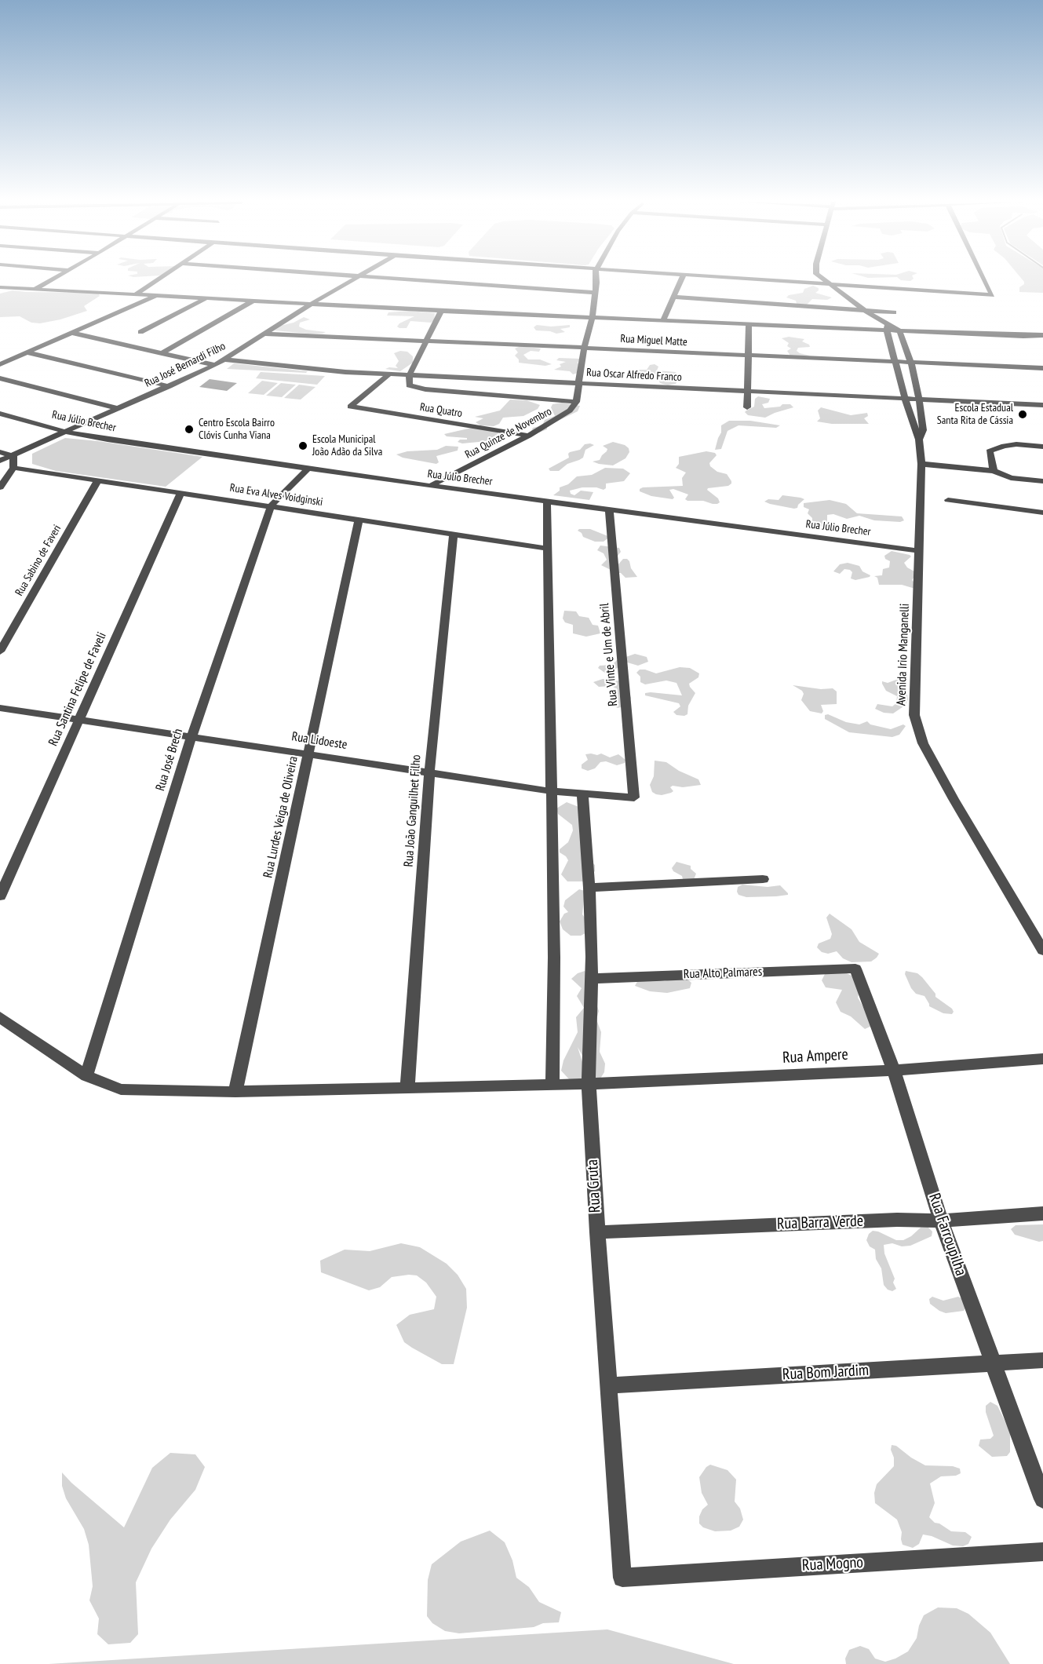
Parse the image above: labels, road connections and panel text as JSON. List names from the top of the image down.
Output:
{
  "streets": {
    "street": [
      "Rua Miguel Matte",
      "Rua José Bernardi Filho",
      "Rua Oscar Alfredo Franco",
      "Rua Quatro",
      "Rua Júlio Brecher",
      "Rua Quinze de Novembro",
      "Rua Eva Alves Voidginski",
      "Rua Sabino de Faveri",
      "Rua Vinte e Um de Abril",
      "Avenida Irio Manganelli",
      "Rua Santina Felipe de Faveli",
      "Rua Lidoeste",
      "Rua José Brech",
      "Rua João Ganguilhet Filho",
      "Rua Lurdes Veiga de Oliveira",
      "Rua Alto Palmares",
      "Rua Ampere",
      "Rua Gruta",
      "Rua Barra Verde",
      "Rua Farroupilha",
      "Rua Bom Jardim",
      "Rua Mogno"
    ]
  },
  "crossings": [
    ["Rua Miguel Matte", "Rua José Bernardi Filho"],
    ["Rua Miguel Matte", "Avenida Irio Manganelli"],
    ["Rua José Bernardi Filho", "Rua Oscar Alfredo Franco"],
    ["Rua José Bernardi Filho", "Rua Júlio Brecher"],
    ["Rua Oscar Alfredo Franco", "Rua Quatro"],
    ["Rua Oscar Alfredo Franco", "Avenida Irio Manganelli"],
    ["Rua Quatro", "Rua Quinze de Novembro"],
    ["Rua Júlio Brecher", "Rua Quinze de Novembro"],
    ["Rua Júlio Brecher", "Rua Vinte e Um de Abril"],
    ["Rua Júlio Brecher", "Avenida Irio Manganelli"],
    ["Rua Júlio Brecher", "Rua José Brech"],
    ["Rua Eva Alves Voidginski", "Rua Sabino de Faveri"],
    ["Rua Eva Alves Voidginski", "Rua Santina Felipe de Faveli"],
    ["Rua Eva Alves Voidginski", "Rua José Brech"],
    ["Rua Eva Alves Voidginski", "Rua João Ganguilhet Filho"],
    ["Rua Eva Alves Voidginski", "Rua Lurdes Veiga de Oliveira"],
    ["Rua Vinte e Um de Abril", "Rua Lidoeste"],
    ["Rua Santina Felipe de Faveli", "Rua Lidoeste"],
    ["Rua Lidoeste", "Rua José Brech"],
    ["Rua Lidoeste", "Rua João Ganguilhet Filho"],
    ["Rua Lidoeste", "Rua Lurdes Veiga de Oliveira"],
    ["Rua Lidoeste", "Rua Gruta"],
    ["Rua José Brech", "Rua Ampere"],
    ["Rua João Ganguilhet Filho", "Rua Ampere"],
    ["Rua Lurdes Veiga de Oliveira", "Rua Ampere"],
    ["Rua Alto Palmares", "Rua Gruta"],
    ["Rua Alto Palmares", "Rua Farroupilha"],
    ["Rua Ampere", "Rua Gruta"],
    ["Rua Ampere", "Rua Farroupilha"],
    ["Rua Gruta", "Rua Barra Verde"],
    ["Rua Gruta", "Rua Bom Jardim"],
    ["Rua Gruta", "Rua Mogno"],
    ["Rua Barra Verde", "Rua Farroupilha"],
    ["Rua Farroupilha", "Rua Bom Jardim"]
  ],
  "places": ["Escola Estadual Santa Rita de Cássia", "Centro Escola Bairro Clóvis Cunha Viana", "Escola Municipal João Adão da Silva"]
}
